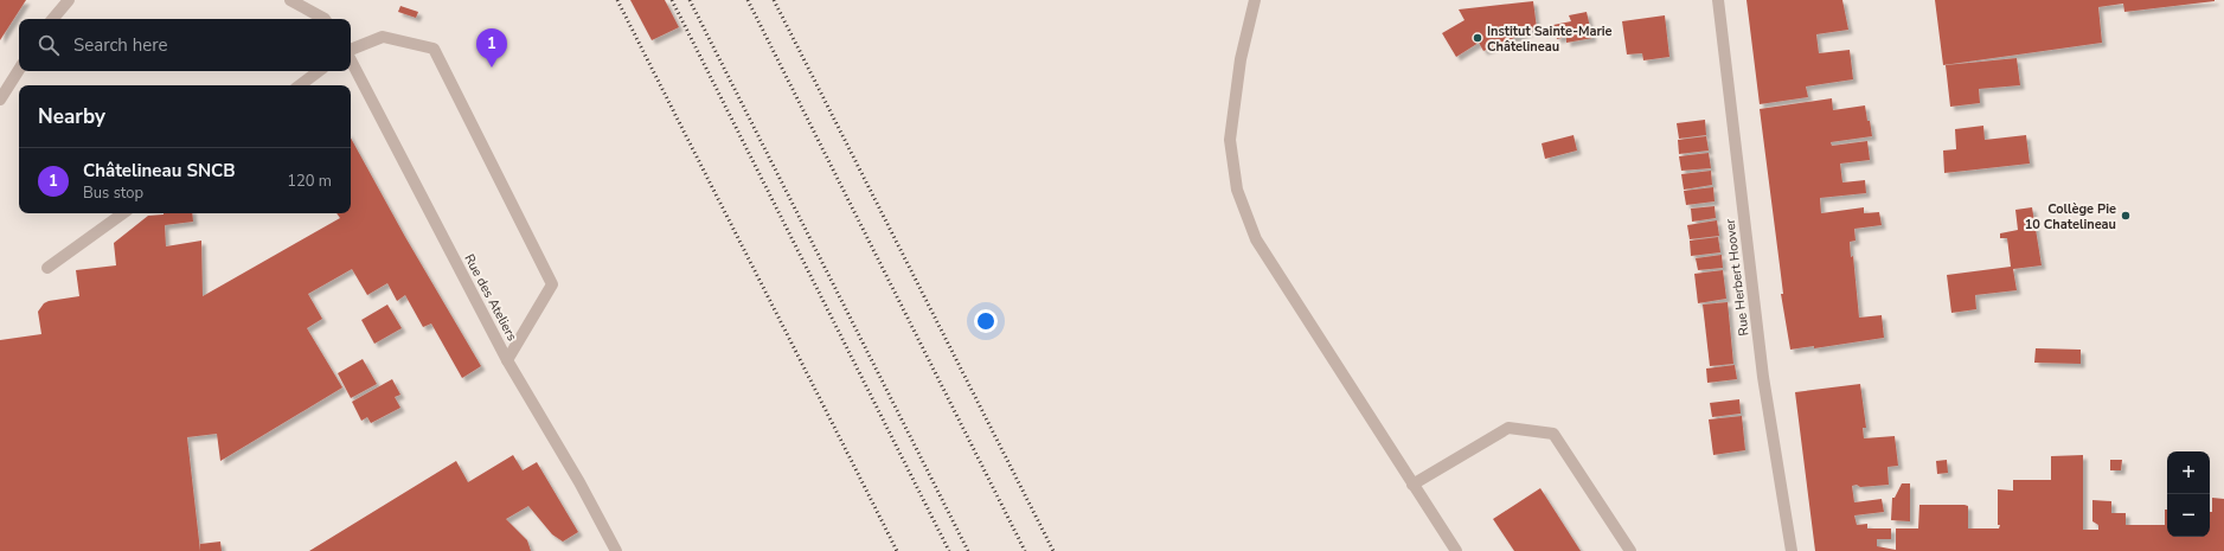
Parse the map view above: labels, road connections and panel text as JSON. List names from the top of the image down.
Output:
{
  "streets": {
    "street": ["Rue Herbert Hoover", "Rue des Ateliers"]
  },
  "places": ["Institut Sainte-Marie Châtelineau", "Collège Pie 10 Chatelineau"],
  "page": {
    "search": "Search here",
    "pins": "1",
    "heading": "Nearby",
    "list": [
      {
        "mark": "1",
        "name": "Châtelineau SNCB",
        "note": "Bus stop",
        "value": "120 m"
      }
    ],
    "map_buttons": ["+", "−"]
  }
}
